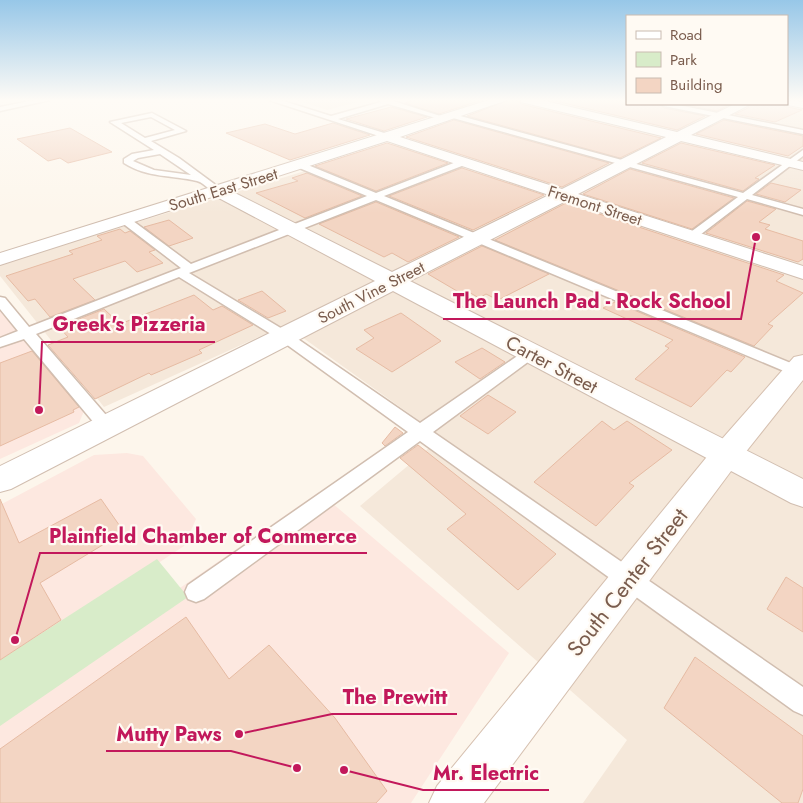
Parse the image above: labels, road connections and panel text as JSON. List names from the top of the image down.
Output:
{
  "streets": {
    "street": [
      "South East Street",
      "Fremont Street",
      "South Vine Street",
      "Carter Street",
      "South Center Street"
    ]
  },
  "crossings": [
    ["South East Street", "Carter Street"],
    ["Fremont Street", "South Vine Street"],
    ["South Vine Street", "Carter Street"],
    ["Carter Street", "South Center Street"]
  ],
  "places": [
    "The Launch Pad - Rock School",
    "Greek's Pizzeria",
    "Plainfield Chamber of Commerce",
    "The Prewitt",
    "Mutty Paws",
    "Mr. Electric"
  ],
  "legend": ["Road", "Park", "Building"]
}
